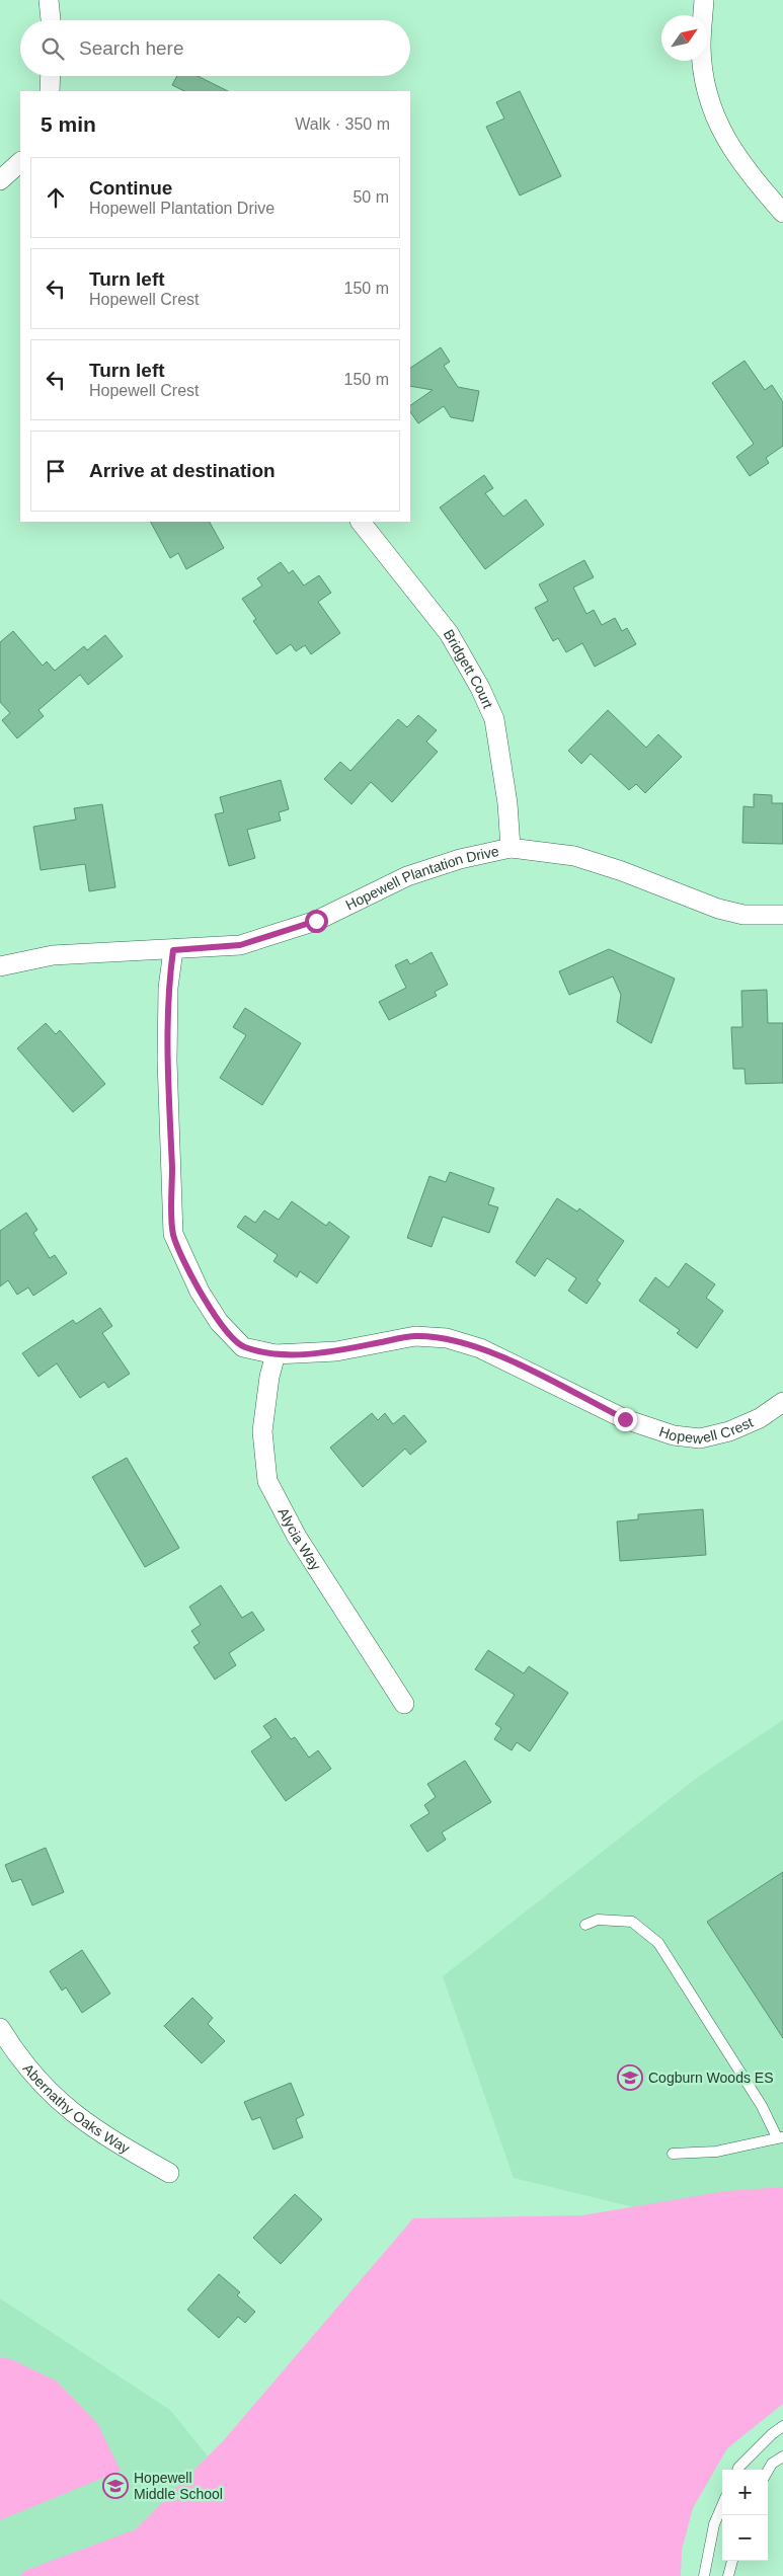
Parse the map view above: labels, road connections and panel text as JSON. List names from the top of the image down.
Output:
{
  "streets": {
    "street": [
      "Bridgett Court",
      "Hopewell Plantation Drive",
      "Hopewell Crest",
      "Alycia Way",
      "Abernathy Oaks Way"
    ]
  },
  "crossings": [
    ["Bridgett Court", "Hopewell Plantation Drive"],
    ["Hopewell Plantation Drive", "Hopewell Crest"],
    ["Hopewell Crest", "Alycia Way"]
  ],
  "places": {
    "school or university": ["Cogburn Woods ES", "Hopewell Middle School"]
  },
  "north": "top right",
  "page": {
    "search": "Search here",
    "heading": ["5 min", "Walk · 350 m"],
    "list": [
      ["Continue", "Hopewell Plantation Drive", "50 m"],
      ["Turn left", "Hopewell Crest", "150 m"],
      ["Turn left", "Hopewell Crest", "150 m"],
      "Arrive at destination"
    ],
    "map_buttons": ["+", "−"]
  }
}
